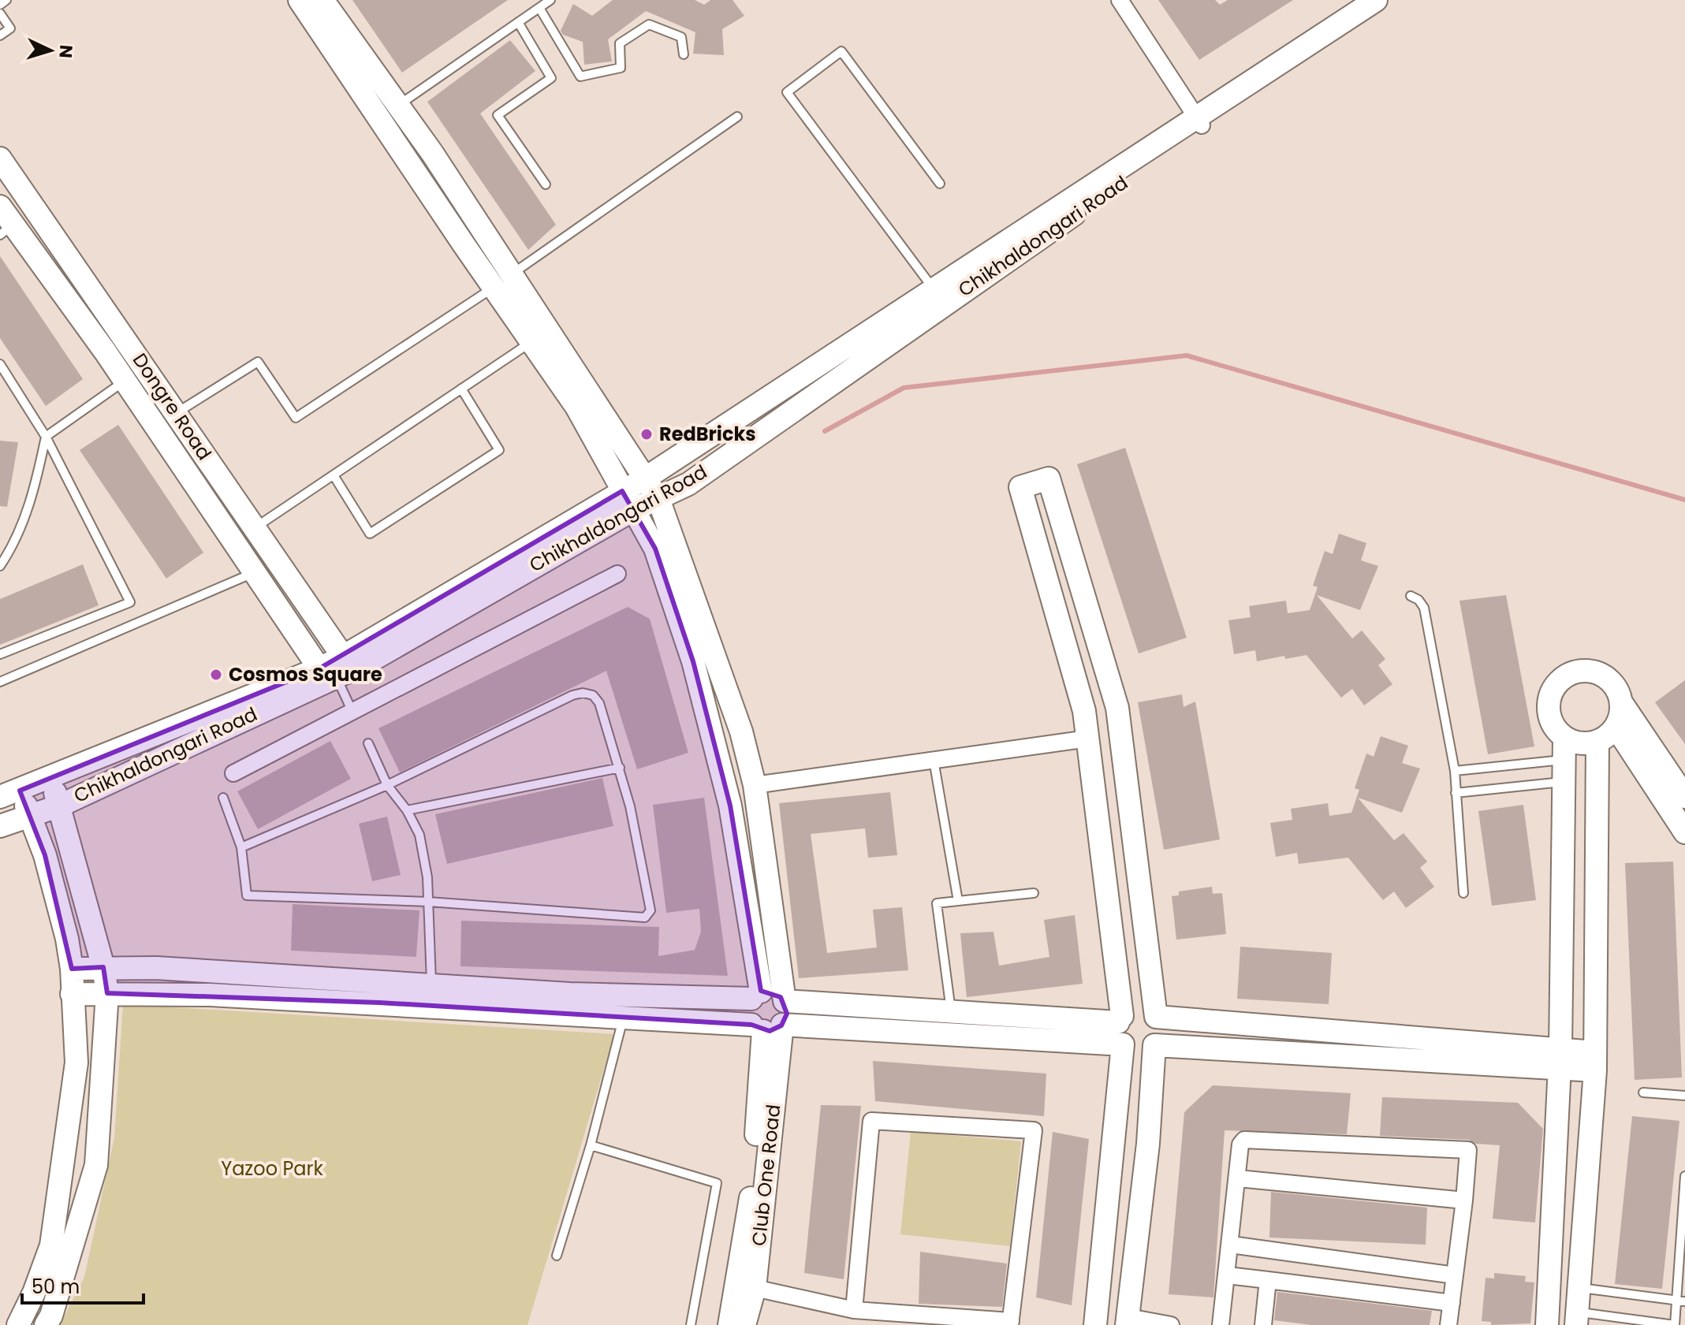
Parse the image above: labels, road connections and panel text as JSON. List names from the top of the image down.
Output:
{
  "streets": {
    "street": ["Chikhaldongari Road", "Dongre Road", "Club One Road"]
  },
  "crossings": [
    ["Chikhaldongari Road", "Dongre Road"],
    ["Chikhaldongari Road", "Club One Road"]
  ],
  "parks": ["Yazoo Park"],
  "places": ["RedBricks", "Cosmos Square"],
  "scale_bar": "50 m",
  "north": "right"
}
